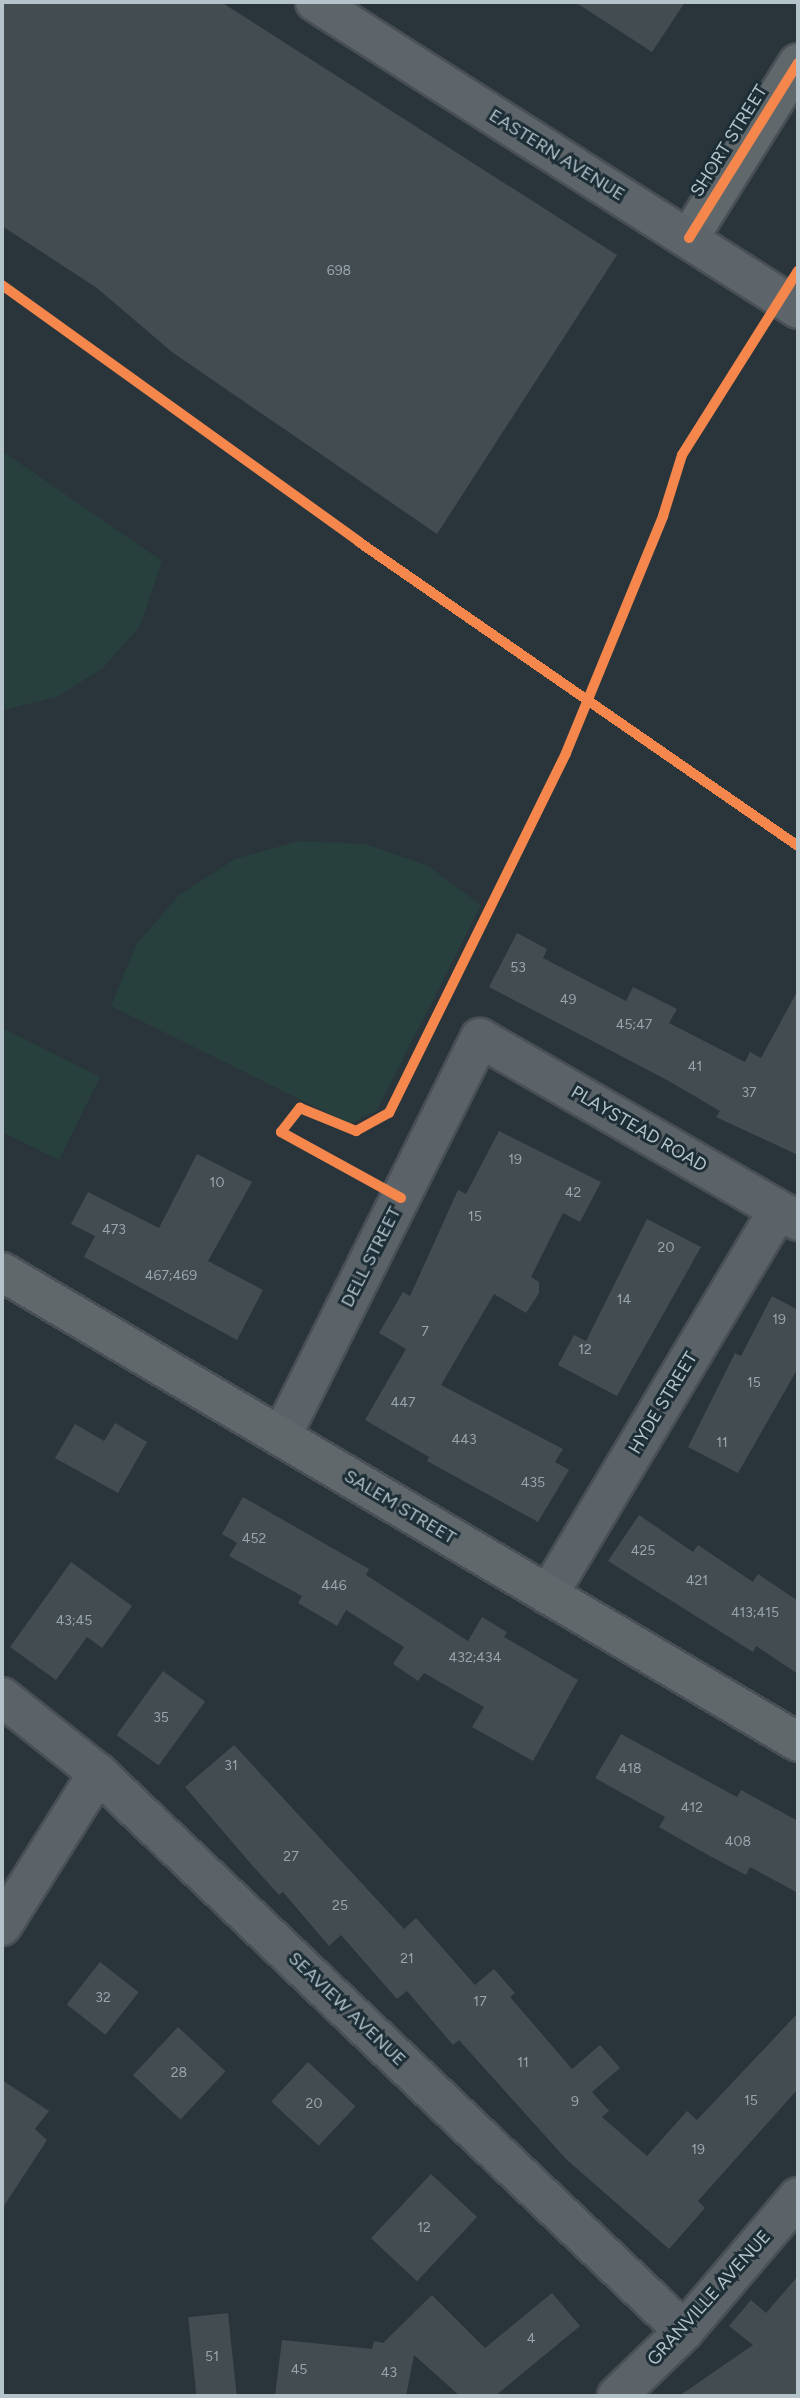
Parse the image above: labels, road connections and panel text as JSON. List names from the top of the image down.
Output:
{
  "streets": {
    "main road": ["SHORT STREET", "EASTERN AVENUE", "SALEM STREET"],
    "street": [
      "PLAYSTEAD ROAD",
      "DELL STREET",
      "HYDE STREET",
      "SEAVIEW AVENUE",
      "GRANVILLE AVENUE"
    ]
  },
  "crossings": [
    ["SHORT STREET", "EASTERN AVENUE"],
    ["PLAYSTEAD ROAD", "DELL STREET"],
    ["PLAYSTEAD ROAD", "HYDE STREET"],
    ["DELL STREET", "SALEM STREET"],
    ["HYDE STREET", "SALEM STREET"],
    ["SEAVIEW AVENUE", "GRANVILLE AVENUE"]
  ],
  "house_numbers": [
    "698",
    "53",
    "49",
    "45;47",
    "41",
    "37",
    "19",
    "10",
    "42",
    "15",
    "473",
    "20",
    "467;469",
    "14",
    "19",
    "7",
    "12",
    "15",
    "447",
    "443",
    "11",
    "435",
    "452",
    "425",
    "421",
    "446",
    "413;415",
    "43;45",
    "432;434",
    "35",
    "31",
    "418",
    "412",
    "408",
    "27",
    "25",
    "21",
    "32",
    "17",
    "11",
    "28",
    "15",
    "9",
    "20",
    "19",
    "12",
    "4",
    "51",
    "45",
    "43"
  ]
}
